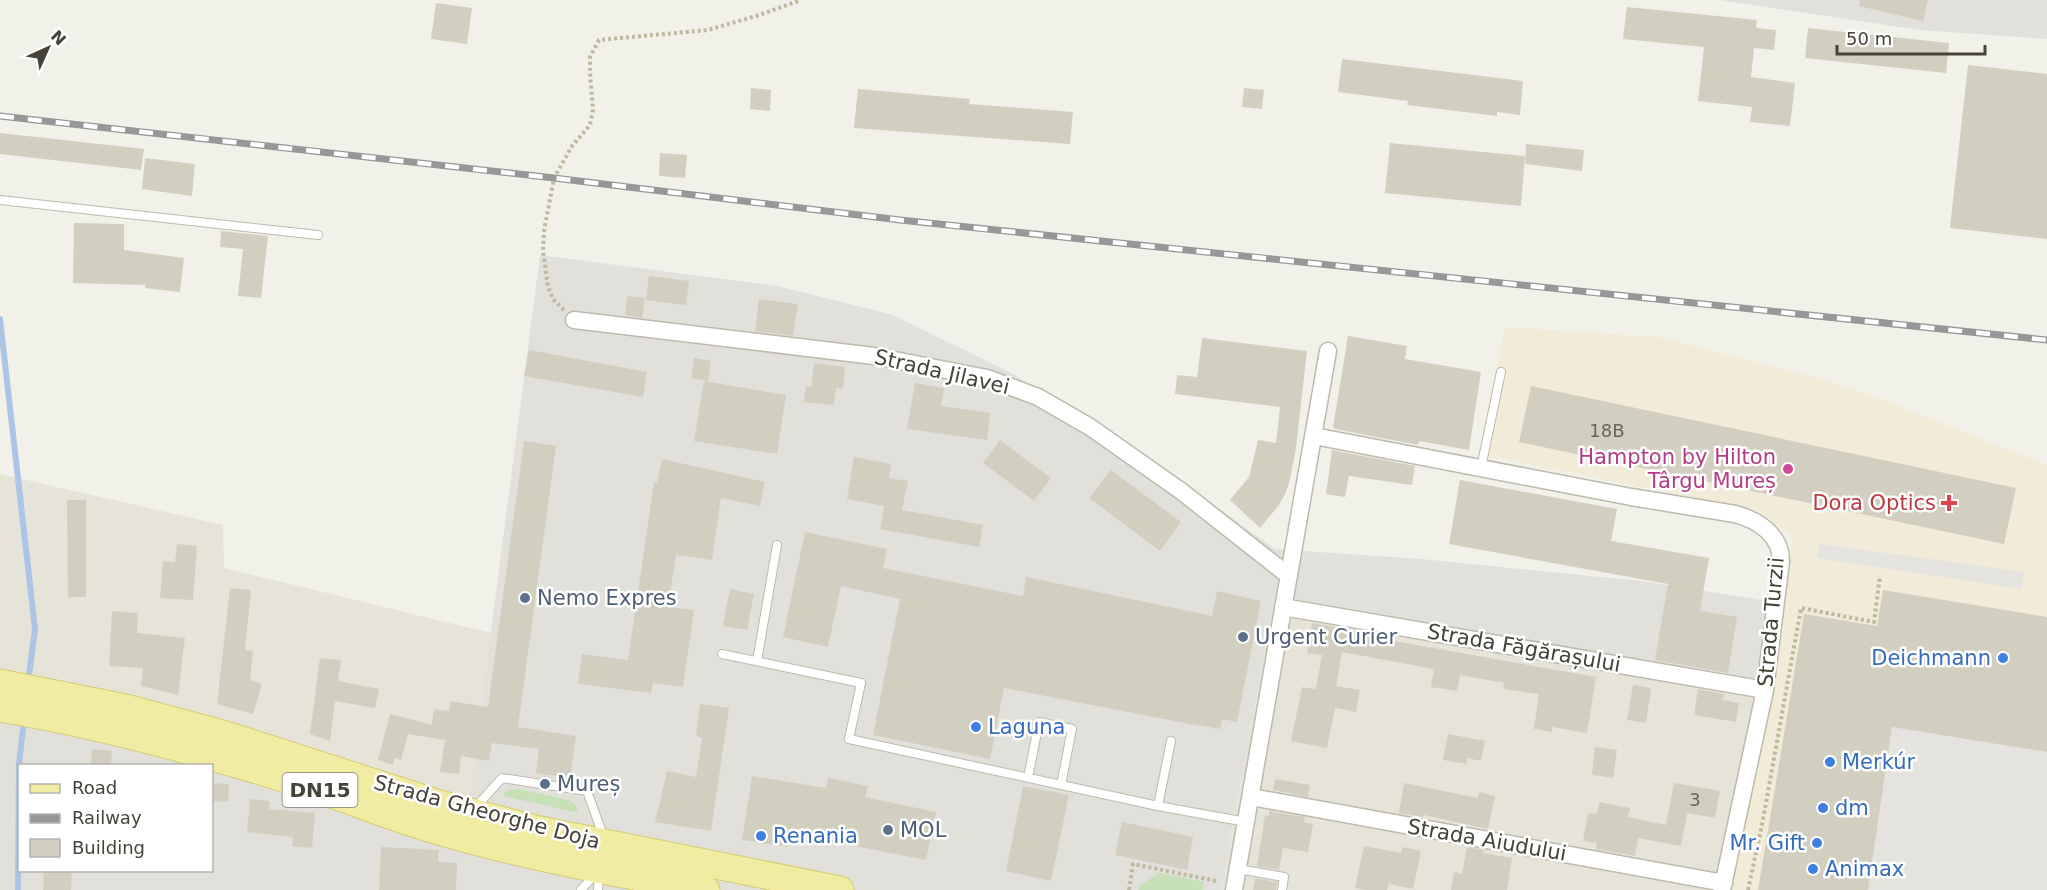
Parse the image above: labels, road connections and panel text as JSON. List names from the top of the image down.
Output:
{
  "streets": {
    "main road": ["DN15", "Strada Gheorghe Doja"],
    "street": [
      "Strada Jilavei",
      "Strada Turzii",
      "Strada Făgărașului",
      "Strada Aiudului"
    ]
  },
  "crossings": [
    ["Strada Turzii", "Strada Făgărașului"],
    ["Strada Turzii", "Strada Aiudului"]
  ],
  "places": {
    "other": [
      "Hampton by Hilton Târgu Mureș",
      "Nemo Expres",
      "Urgent Curier",
      "Deichmann",
      "Laguna",
      "Merkúr",
      "Mureș",
      "dm",
      "MOL",
      "Renania",
      "Mr. Gift",
      "Animax"
    ],
    "health": ["Dora Optics"]
  },
  "house_numbers": ["18B", "3"],
  "legend": ["Road", "Railway", "Building"],
  "scale_bar": "50 m",
  "north": "top right"
}
